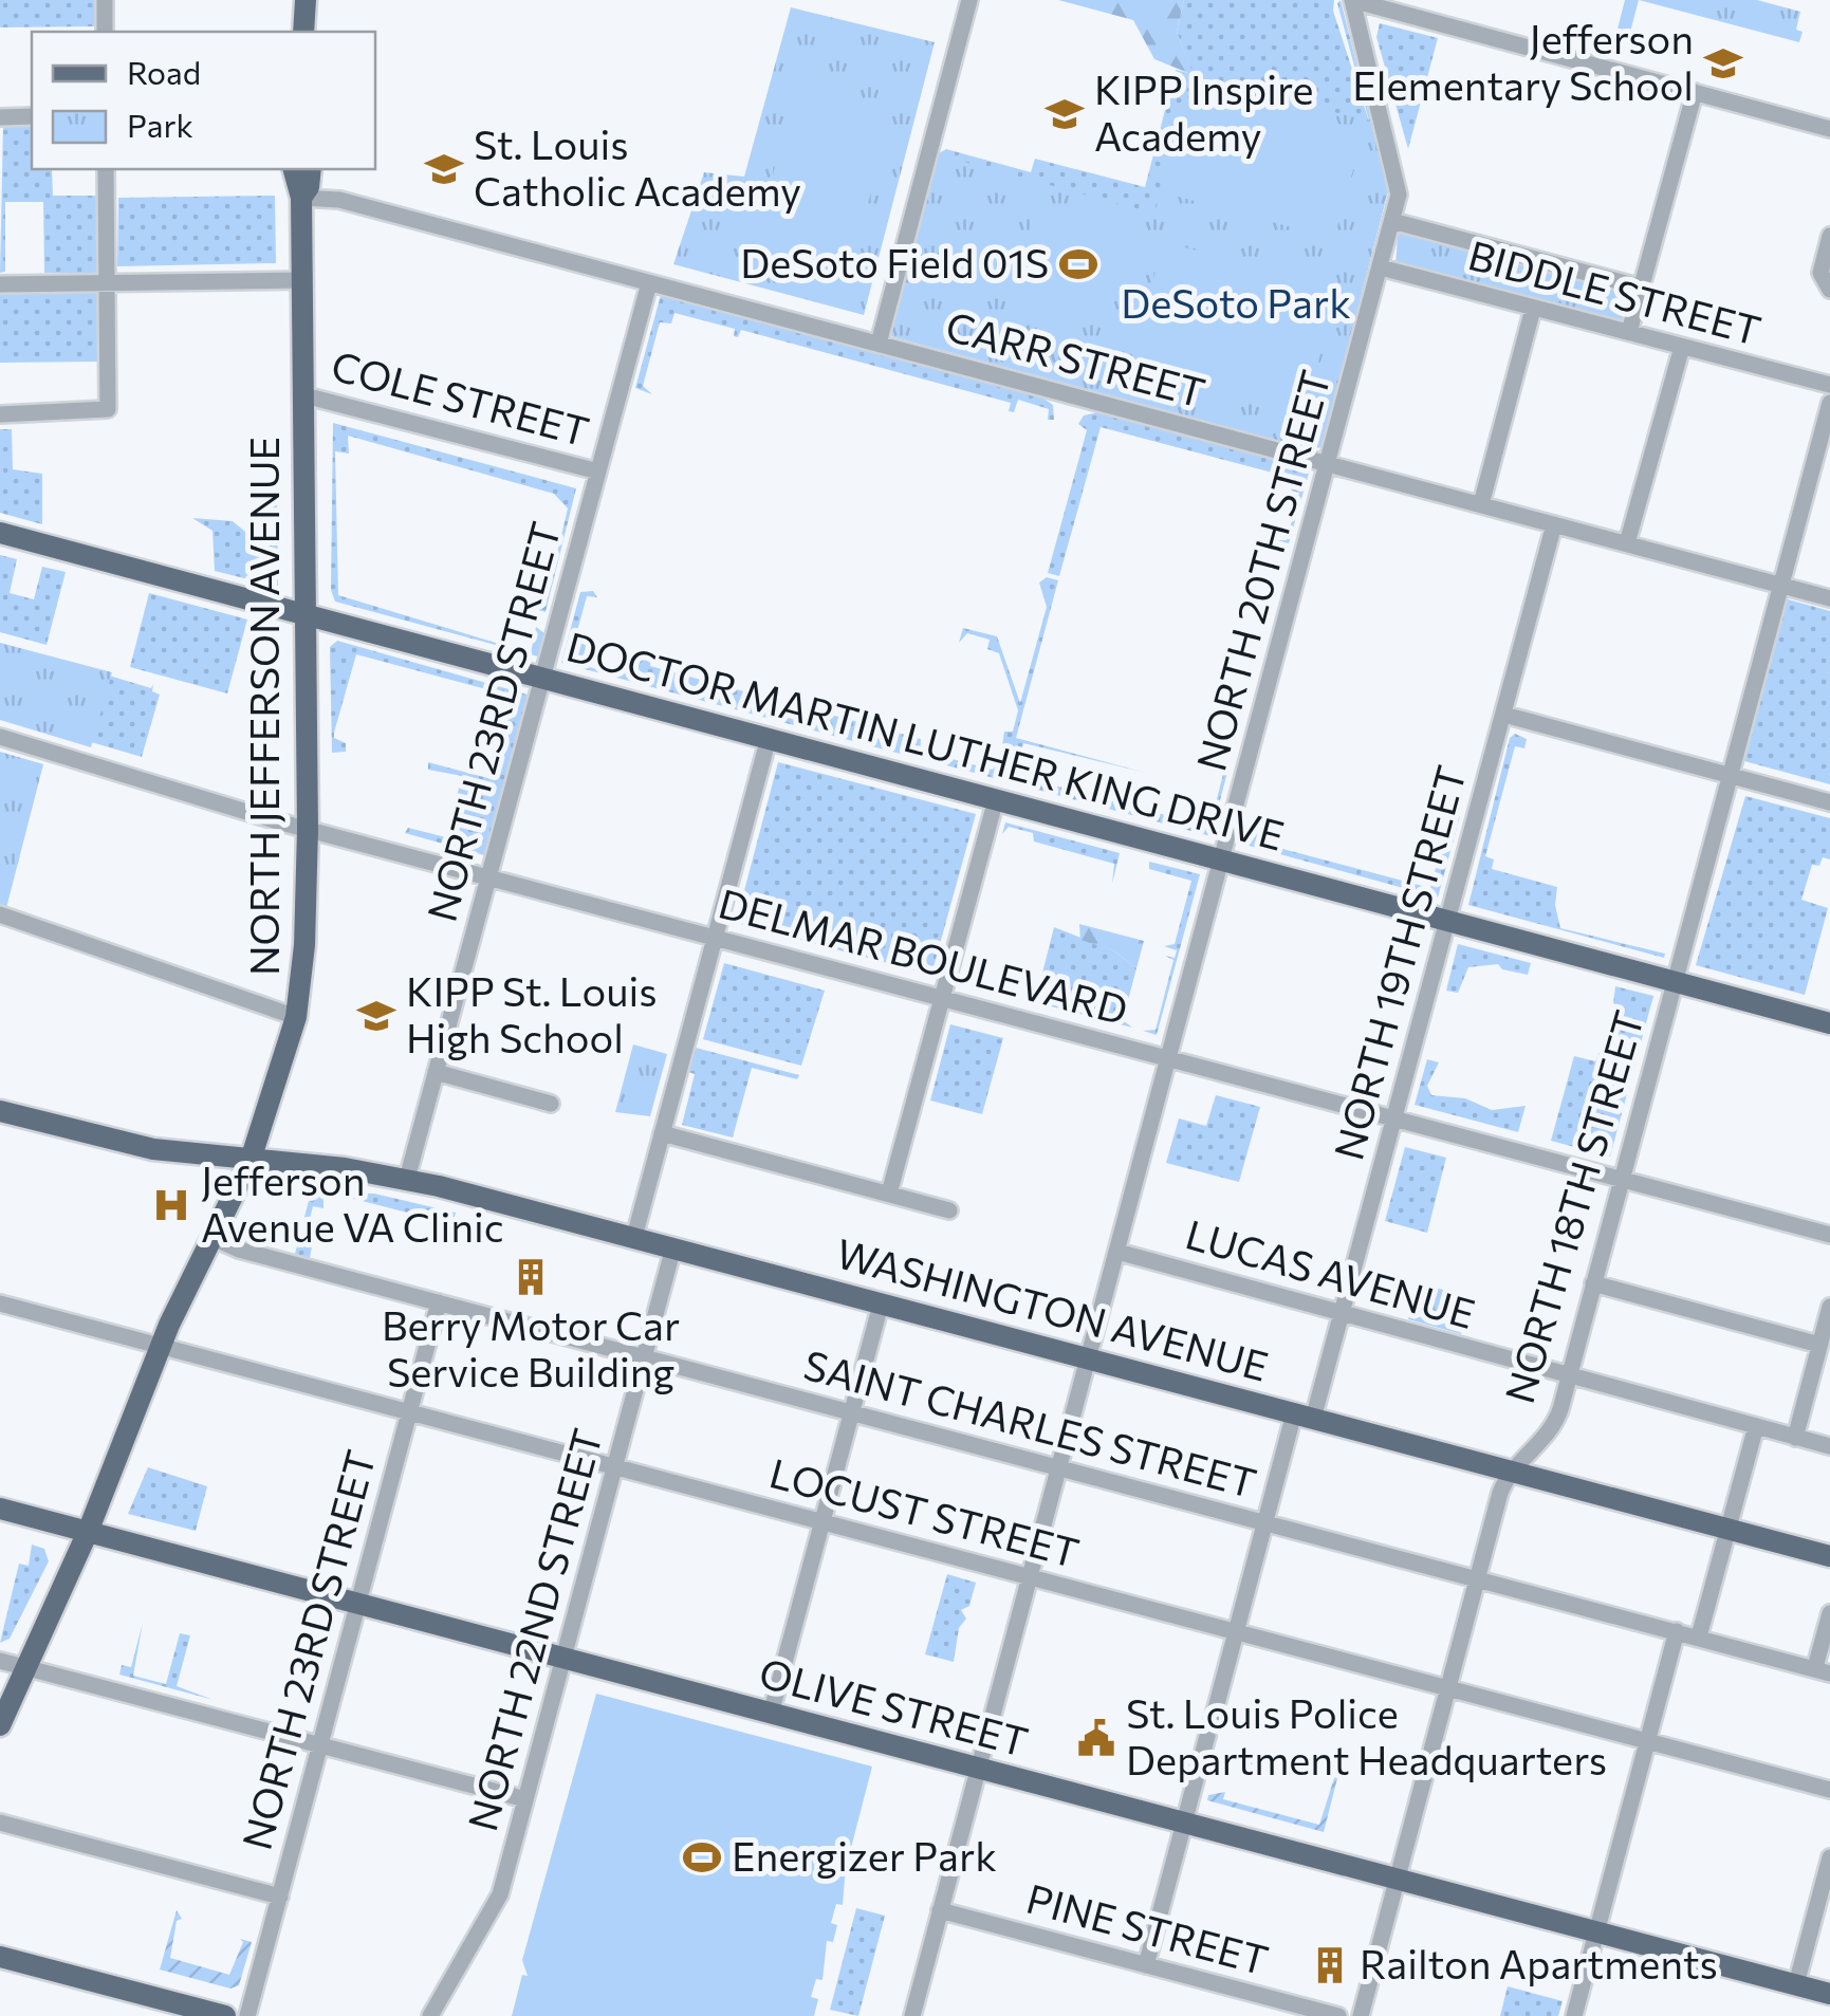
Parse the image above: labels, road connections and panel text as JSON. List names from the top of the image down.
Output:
{
  "streets": {
    "main road": [
      "NORTH JEFFERSON AVENUE",
      "DOCTOR MARTIN LUTHER KING DRIVE",
      "WASHINGTON AVENUE",
      "OLIVE STREET"
    ],
    "street": [
      "BIDDLE STREET",
      "CARR STREET",
      "COLE STREET",
      "NORTH 20TH STREET",
      "NORTH 23RD STREET",
      "DELMAR BOULEVARD",
      "NORTH 19TH STREET",
      "NORTH 18TH STREET",
      "LUCAS AVENUE",
      "SAINT CHARLES STREET",
      "LOCUST STREET",
      "NORTH 22ND STREET",
      "PINE STREET"
    ]
  },
  "crossings": [
    ["BIDDLE STREET", "NORTH 20TH STREET"],
    ["CARR STREET", "NORTH 20TH STREET"],
    ["CARR STREET", "NORTH JEFFERSON AVENUE"],
    ["CARR STREET", "NORTH 23RD STREET"],
    ["CARR STREET", "NORTH 19TH STREET"],
    ["CARR STREET", "NORTH 18TH STREET"],
    ["COLE STREET", "NORTH JEFFERSON AVENUE"],
    ["COLE STREET", "NORTH 23RD STREET"],
    ["NORTH 20TH STREET", "DOCTOR MARTIN LUTHER KING DRIVE"],
    ["NORTH 20TH STREET", "DELMAR BOULEVARD"],
    ["NORTH 20TH STREET", "LUCAS AVENUE"],
    ["NORTH 20TH STREET", "WASHINGTON AVENUE"],
    ["NORTH 20TH STREET", "SAINT CHARLES STREET"],
    ["NORTH 20TH STREET", "LOCUST STREET"],
    ["NORTH 20TH STREET", "OLIVE STREET"],
    ["NORTH 20TH STREET", "PINE STREET"],
    ["NORTH JEFFERSON AVENUE", "DOCTOR MARTIN LUTHER KING DRIVE"],
    ["NORTH JEFFERSON AVENUE", "DELMAR BOULEVARD"],
    ["NORTH JEFFERSON AVENUE", "WASHINGTON AVENUE"],
    ["NORTH JEFFERSON AVENUE", "SAINT CHARLES STREET"],
    ["NORTH JEFFERSON AVENUE", "LOCUST STREET"],
    ["NORTH JEFFERSON AVENUE", "OLIVE STREET"],
    ["NORTH 23RD STREET", "DOCTOR MARTIN LUTHER KING DRIVE"],
    ["NORTH 23RD STREET", "DELMAR BOULEVARD"],
    ["NORTH 23RD STREET", "WASHINGTON AVENUE"],
    ["NORTH 23RD STREET", "SAINT CHARLES STREET"],
    ["NORTH 23RD STREET", "LOCUST STREET"],
    ["NORTH 23RD STREET", "OLIVE STREET"],
    ["DOCTOR MARTIN LUTHER KING DRIVE", "NORTH 19TH STREET"],
    ["DOCTOR MARTIN LUTHER KING DRIVE", "NORTH 18TH STREET"],
    ["DELMAR BOULEVARD", "NORTH 19TH STREET"],
    ["DELMAR BOULEVARD", "NORTH 18TH STREET"],
    ["NORTH 19TH STREET", "LUCAS AVENUE"],
    ["NORTH 19TH STREET", "WASHINGTON AVENUE"],
    ["NORTH 19TH STREET", "SAINT CHARLES STREET"],
    ["NORTH 19TH STREET", "LOCUST STREET"],
    ["NORTH 19TH STREET", "OLIVE STREET"],
    ["NORTH 19TH STREET", "PINE STREET"],
    ["NORTH 18TH STREET", "LUCAS AVENUE"],
    ["NORTH 18TH STREET", "WASHINGTON AVENUE"],
    ["NORTH 18TH STREET", "SAINT CHARLES STREET"],
    ["NORTH 18TH STREET", "LOCUST STREET"],
    ["NORTH 18TH STREET", "OLIVE STREET"],
    ["WASHINGTON AVENUE", "NORTH 22ND STREET"],
    ["SAINT CHARLES STREET", "NORTH 22ND STREET"],
    ["LOCUST STREET", "NORTH 22ND STREET"],
    ["NORTH 22ND STREET", "OLIVE STREET"]
  ],
  "parks": ["DeSoto Park"],
  "places": {
    "school or university": [
      "Jefferson Elementary School",
      "KIPP Inspire Academy",
      "St. Louis Catholic Academy",
      "KIPP St. Louis High School"
    ],
    "sports": ["DeSoto Field 01S", "Energizer Park"],
    "hospital": ["Jefferson Avenue VA Clinic"],
    "building": ["Berry Motor Car Service Building", "Railton Apartments"],
    "public building": ["St. Louis Police Department Headquarters"]
  },
  "legend": ["Road", "Park"]
}
